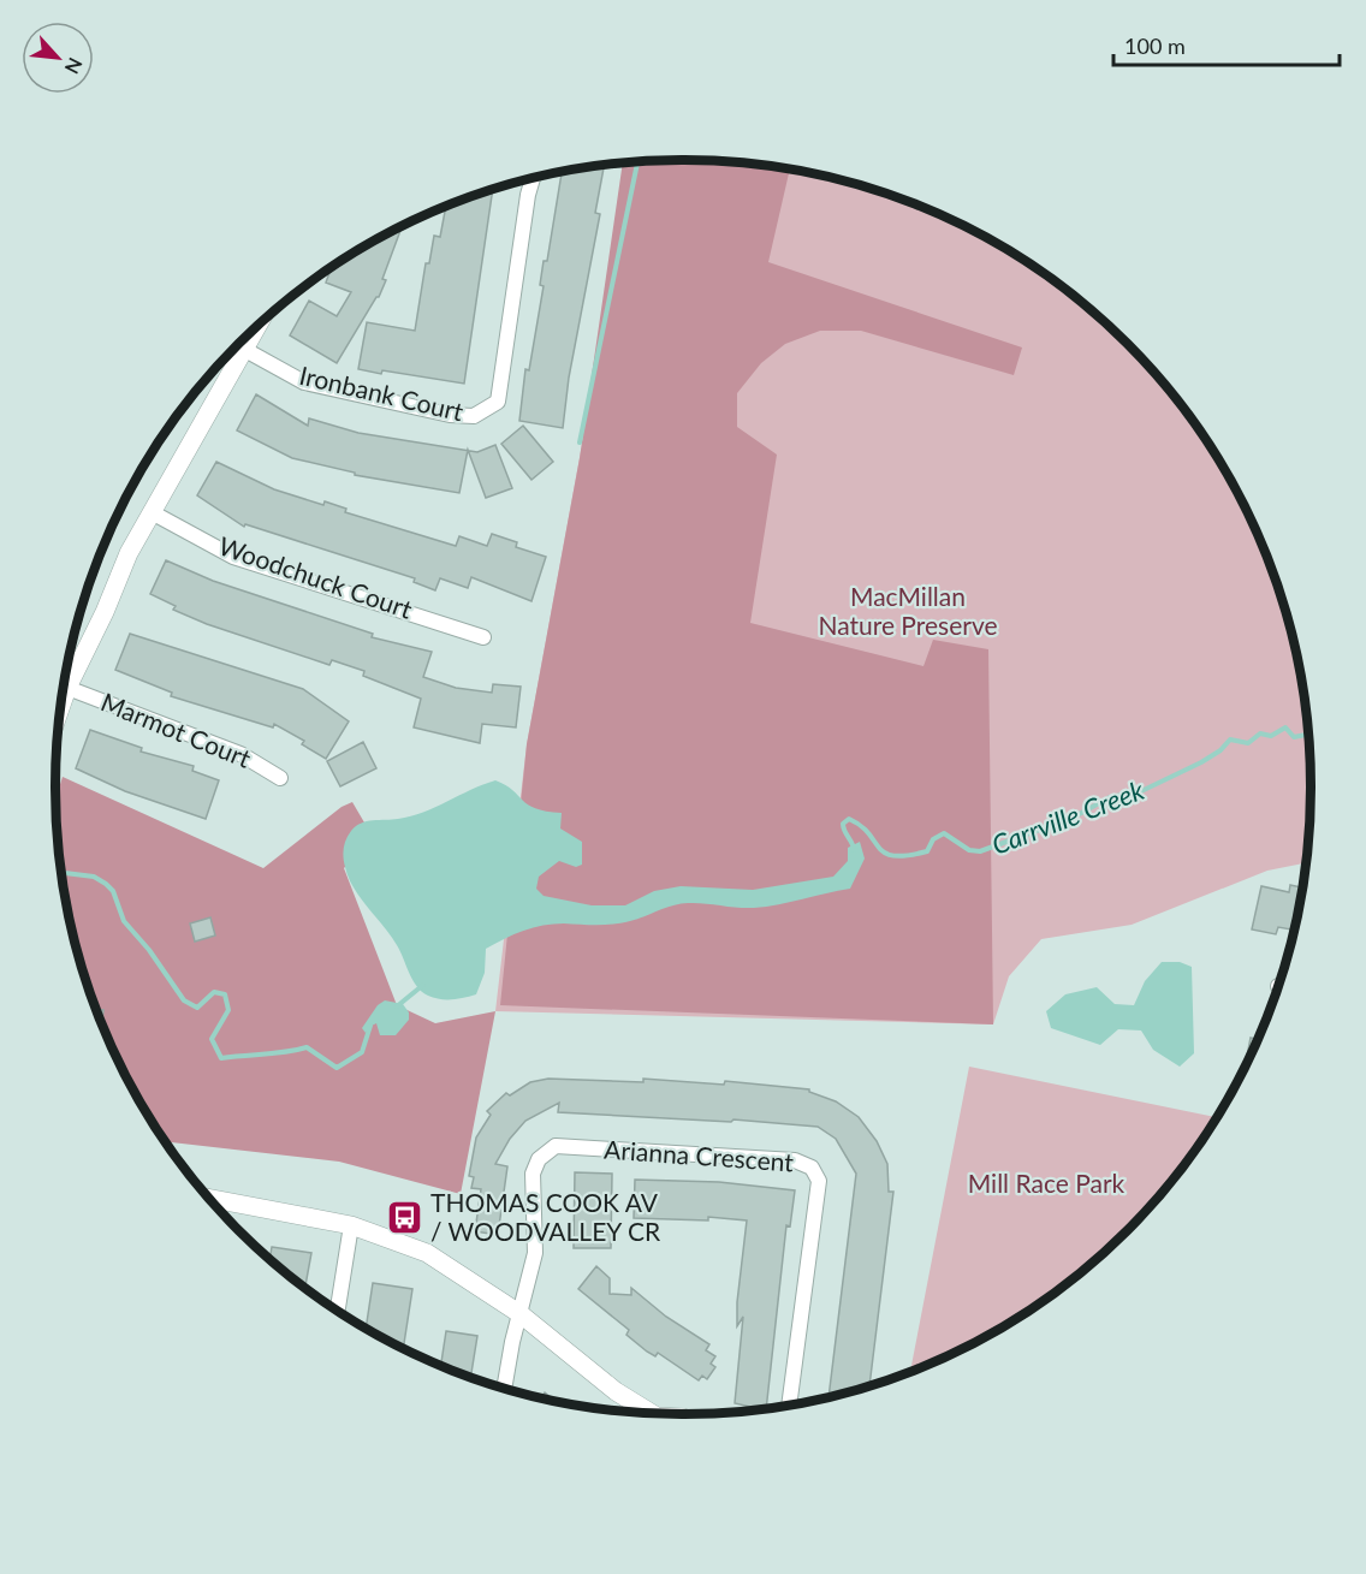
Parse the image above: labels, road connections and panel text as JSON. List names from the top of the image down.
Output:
{
  "streets": {
    "street": [
      "Ironbank Court",
      "Woodchuck Court",
      "Marmot Court",
      "Arianna Crescent"
    ]
  },
  "water": ["Carrville Creek"],
  "parks": ["MacMillan Nature Preserve", "Mill Race Park"],
  "places": {
    "bus stop": ["THOMAS COOK AV / WOODVALLEY CR"]
  },
  "scale_bar": "100 m",
  "north": "bottom right"
}
